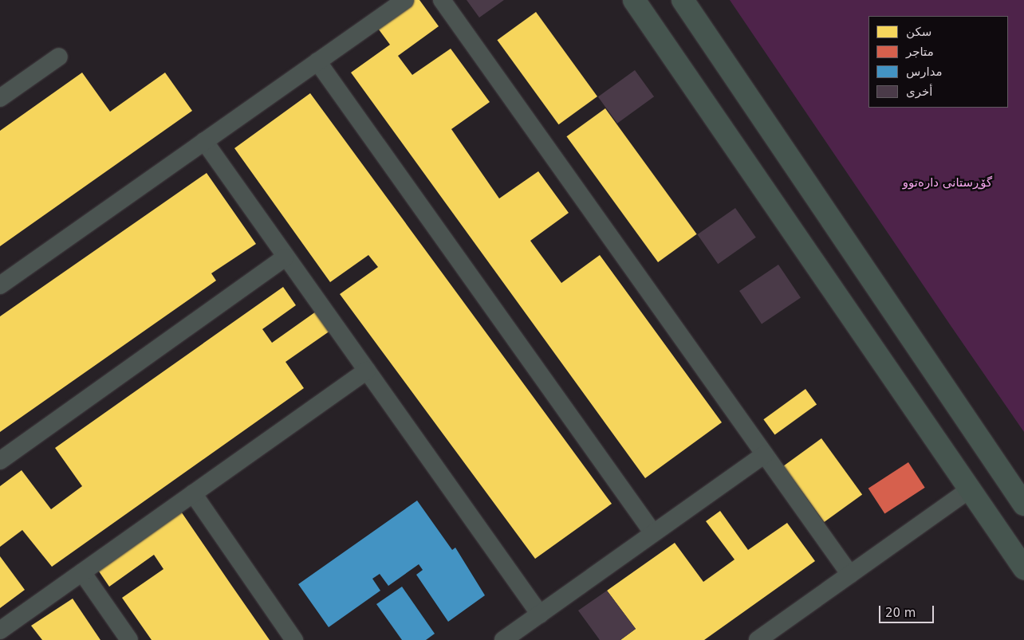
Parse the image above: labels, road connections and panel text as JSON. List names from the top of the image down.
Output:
{
  "parks": ["گۆڕستانی دارەتوو"],
  "legend": [
    "سكن",
    "متاجر",
    "مدارس",
    "أخرى"
  ],
  "scale_bar": "20 m"
}
